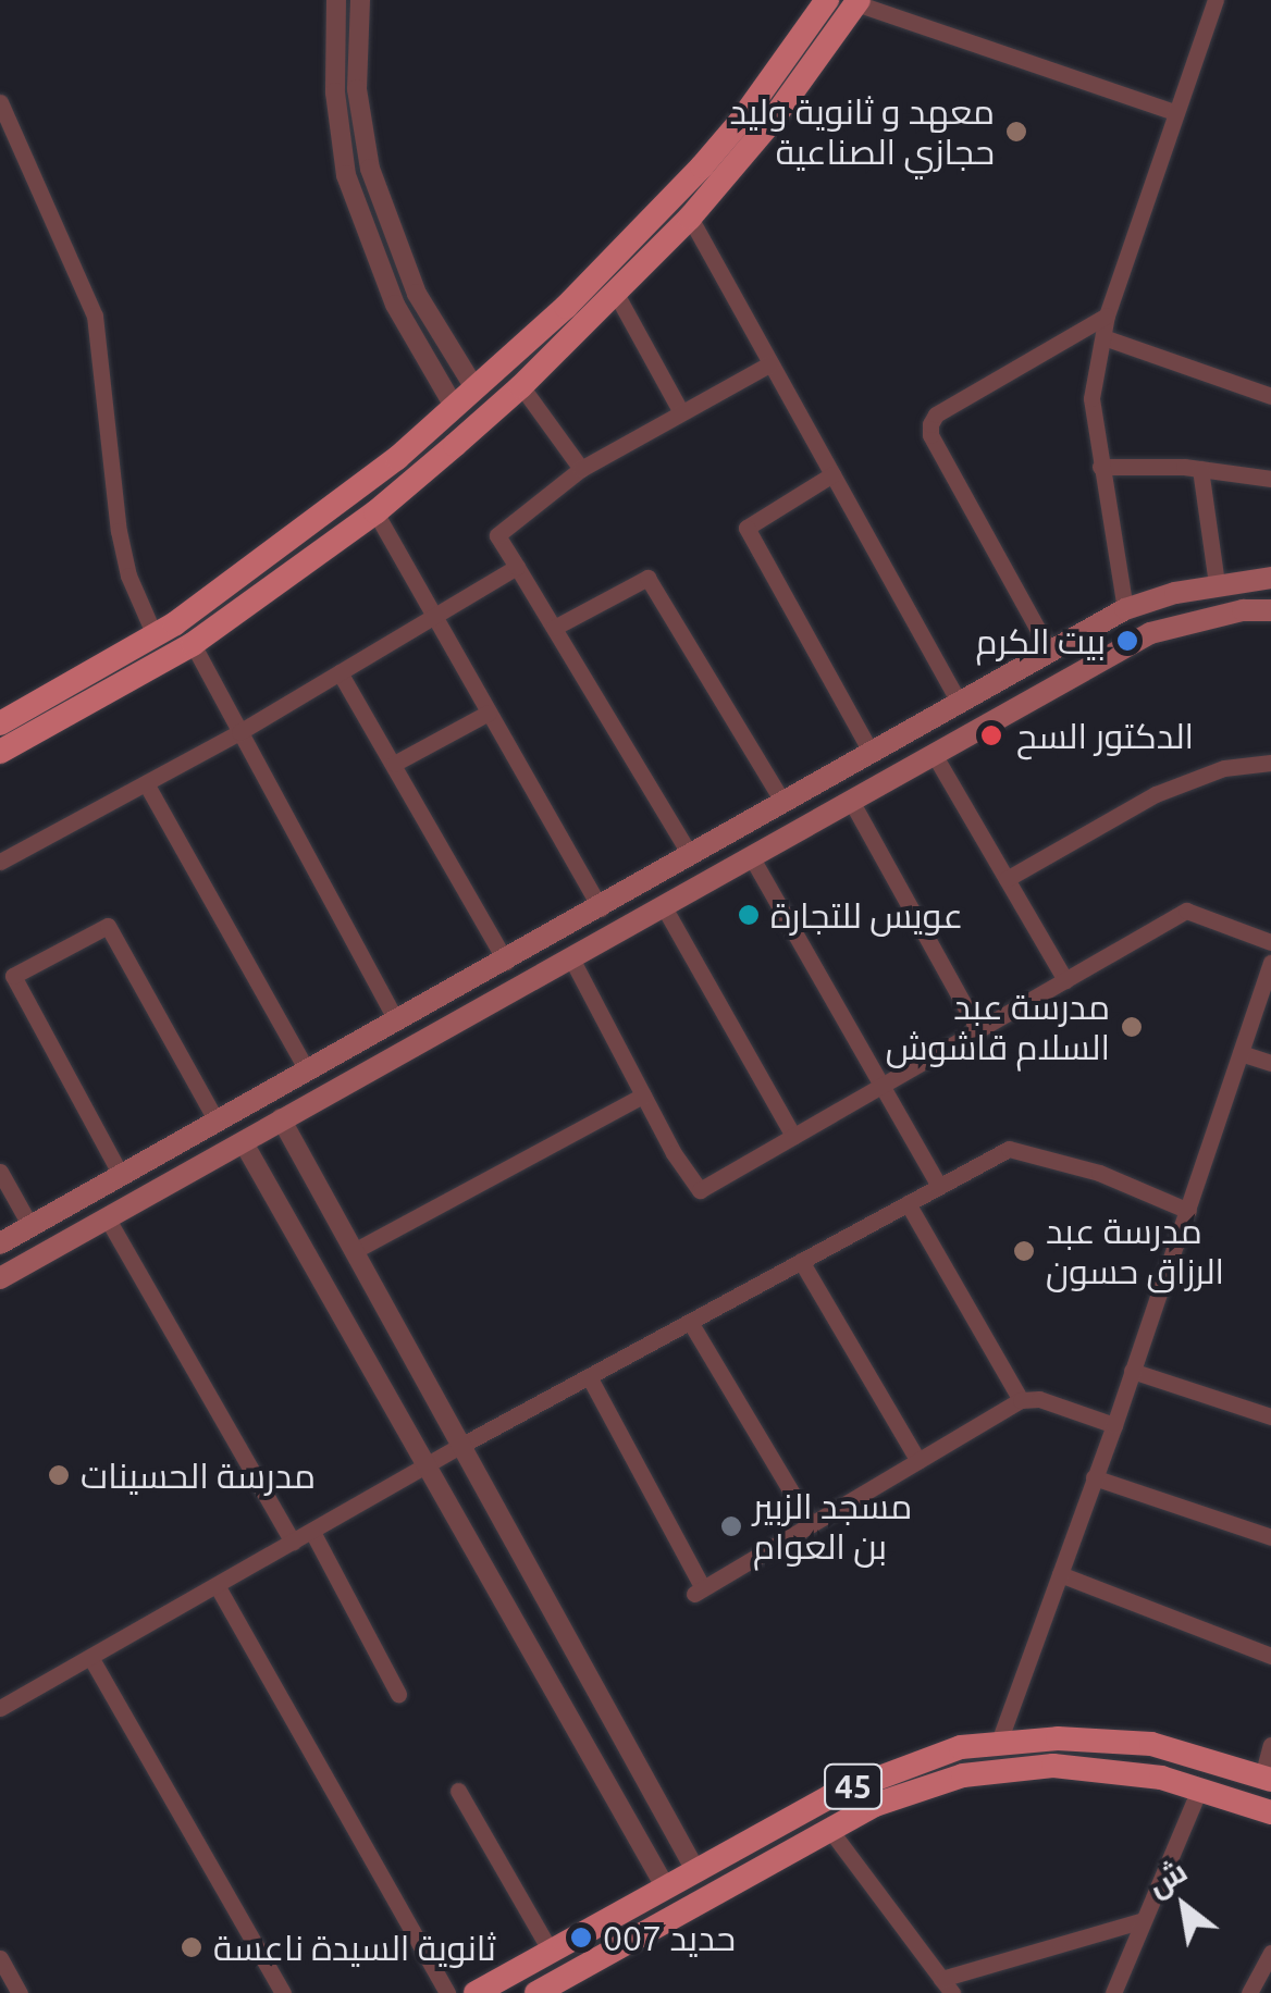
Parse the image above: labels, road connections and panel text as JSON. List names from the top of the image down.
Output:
{
  "streets": {
    "main road": ["45"]
  },
  "places": [
    "معهد و ثانوية وليد حجازي الصناعية",
    "بيت الكرم",
    "الدكتور السح",
    "عويس للتجارة",
    "مدرسة عبد السلام قاشوش",
    "مدرسة عبد الرزاق حسون",
    "مدرسة الحسينات",
    "مسجد الزبير بن العوام",
    "حديد 007",
    "ثانوية السيدة ناعسة"
  ],
  "north": "top left"
}
